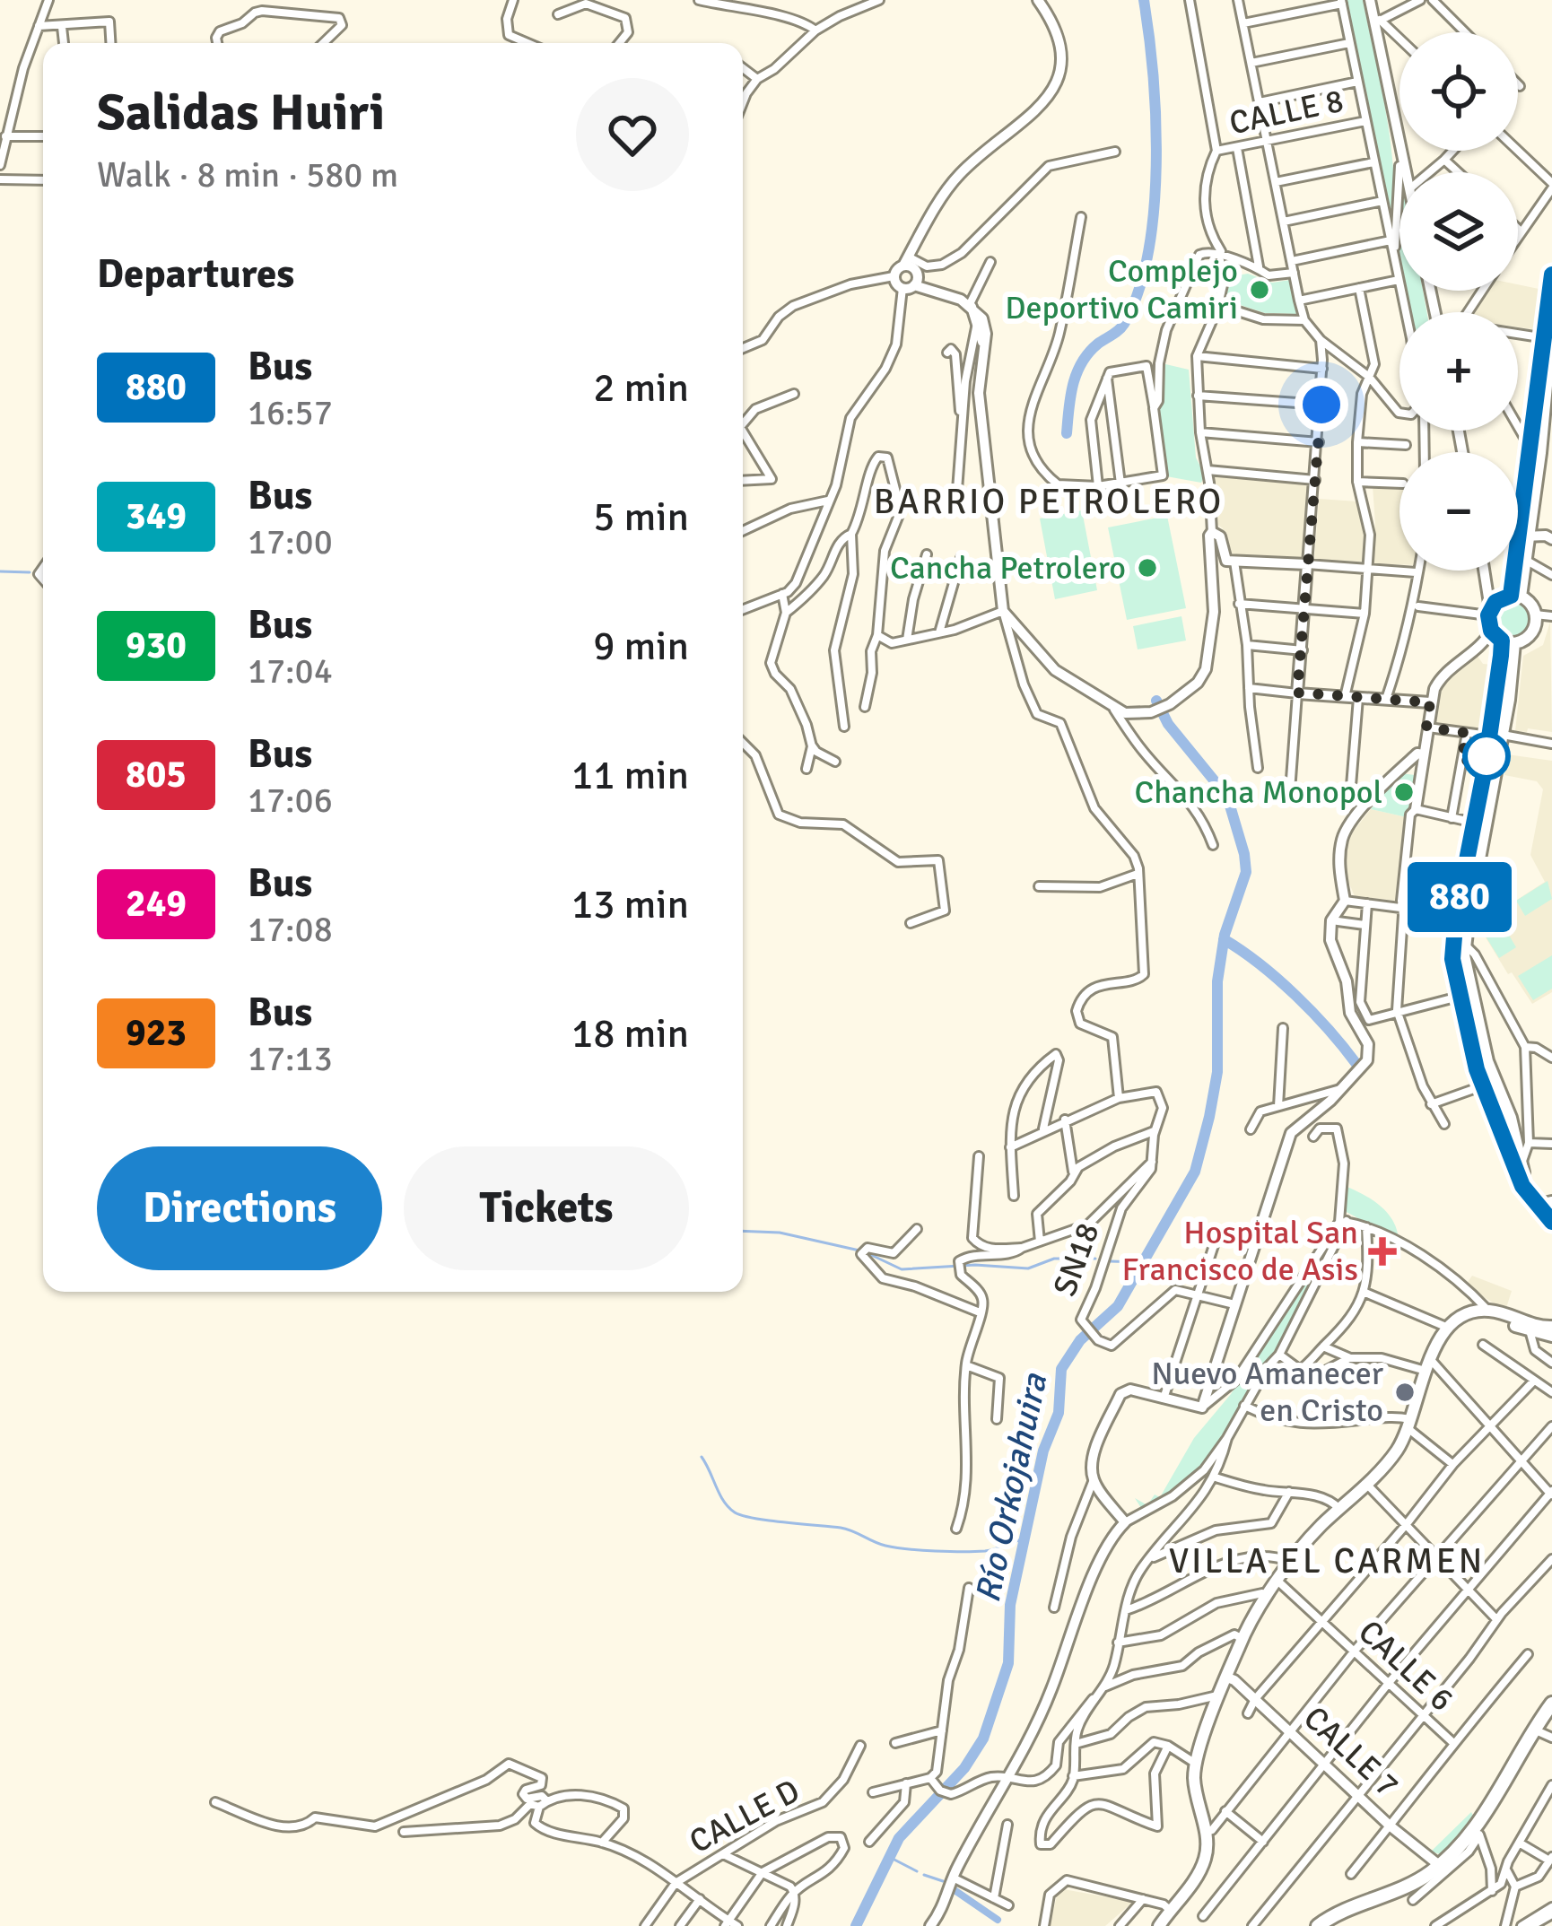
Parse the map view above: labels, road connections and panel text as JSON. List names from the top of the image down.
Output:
{
  "streets": {
    "main road": ["CALLE 7"],
    "street": [
      "CALLE 8",
      "SN18",
      "CALLE 6",
      "CALLE D"
    ]
  },
  "districts": ["BARRIO PETROLERO", "VILLA EL CARMEN"],
  "water": ["Río Orkojahuira"],
  "places": {
    "other": [
      "Complejo Deportivo Camiri",
      "Cancha Petrolero",
      "Chancha Monopol",
      "Nuevo Amanecer en Cristo"
    ],
    "health": ["Hospital San Francisco de Asis"]
  },
  "lines": ["bus line 880"],
  "page": {
    "on_map": "880",
    "map_buttons": ["+", "−"],
    "heading": [
      ["Salidas Huiri", "Walk · 8 min · 580 m"],
      "Departures"
    ],
    "list": [
      {
        "mark": "880",
        "name": "Bus",
        "note": "16:57",
        "value": "2 min"
      },
      {
        "mark": "349",
        "name": "Bus",
        "note": "17:00",
        "value": "5 min"
      },
      {
        "mark": "930",
        "name": "Bus",
        "note": "17:04",
        "value": "9 min"
      },
      {
        "mark": "805",
        "name": "Bus",
        "note": "17:06",
        "value": "11 min"
      },
      {
        "mark": "249",
        "name": "Bus",
        "note": "17:08",
        "value": "13 min"
      },
      {
        "mark": "923",
        "name": "Bus",
        "note": "17:13",
        "value": "18 min"
      }
    ],
    "buttons": ["Directions", "Tickets"]
  }
}
